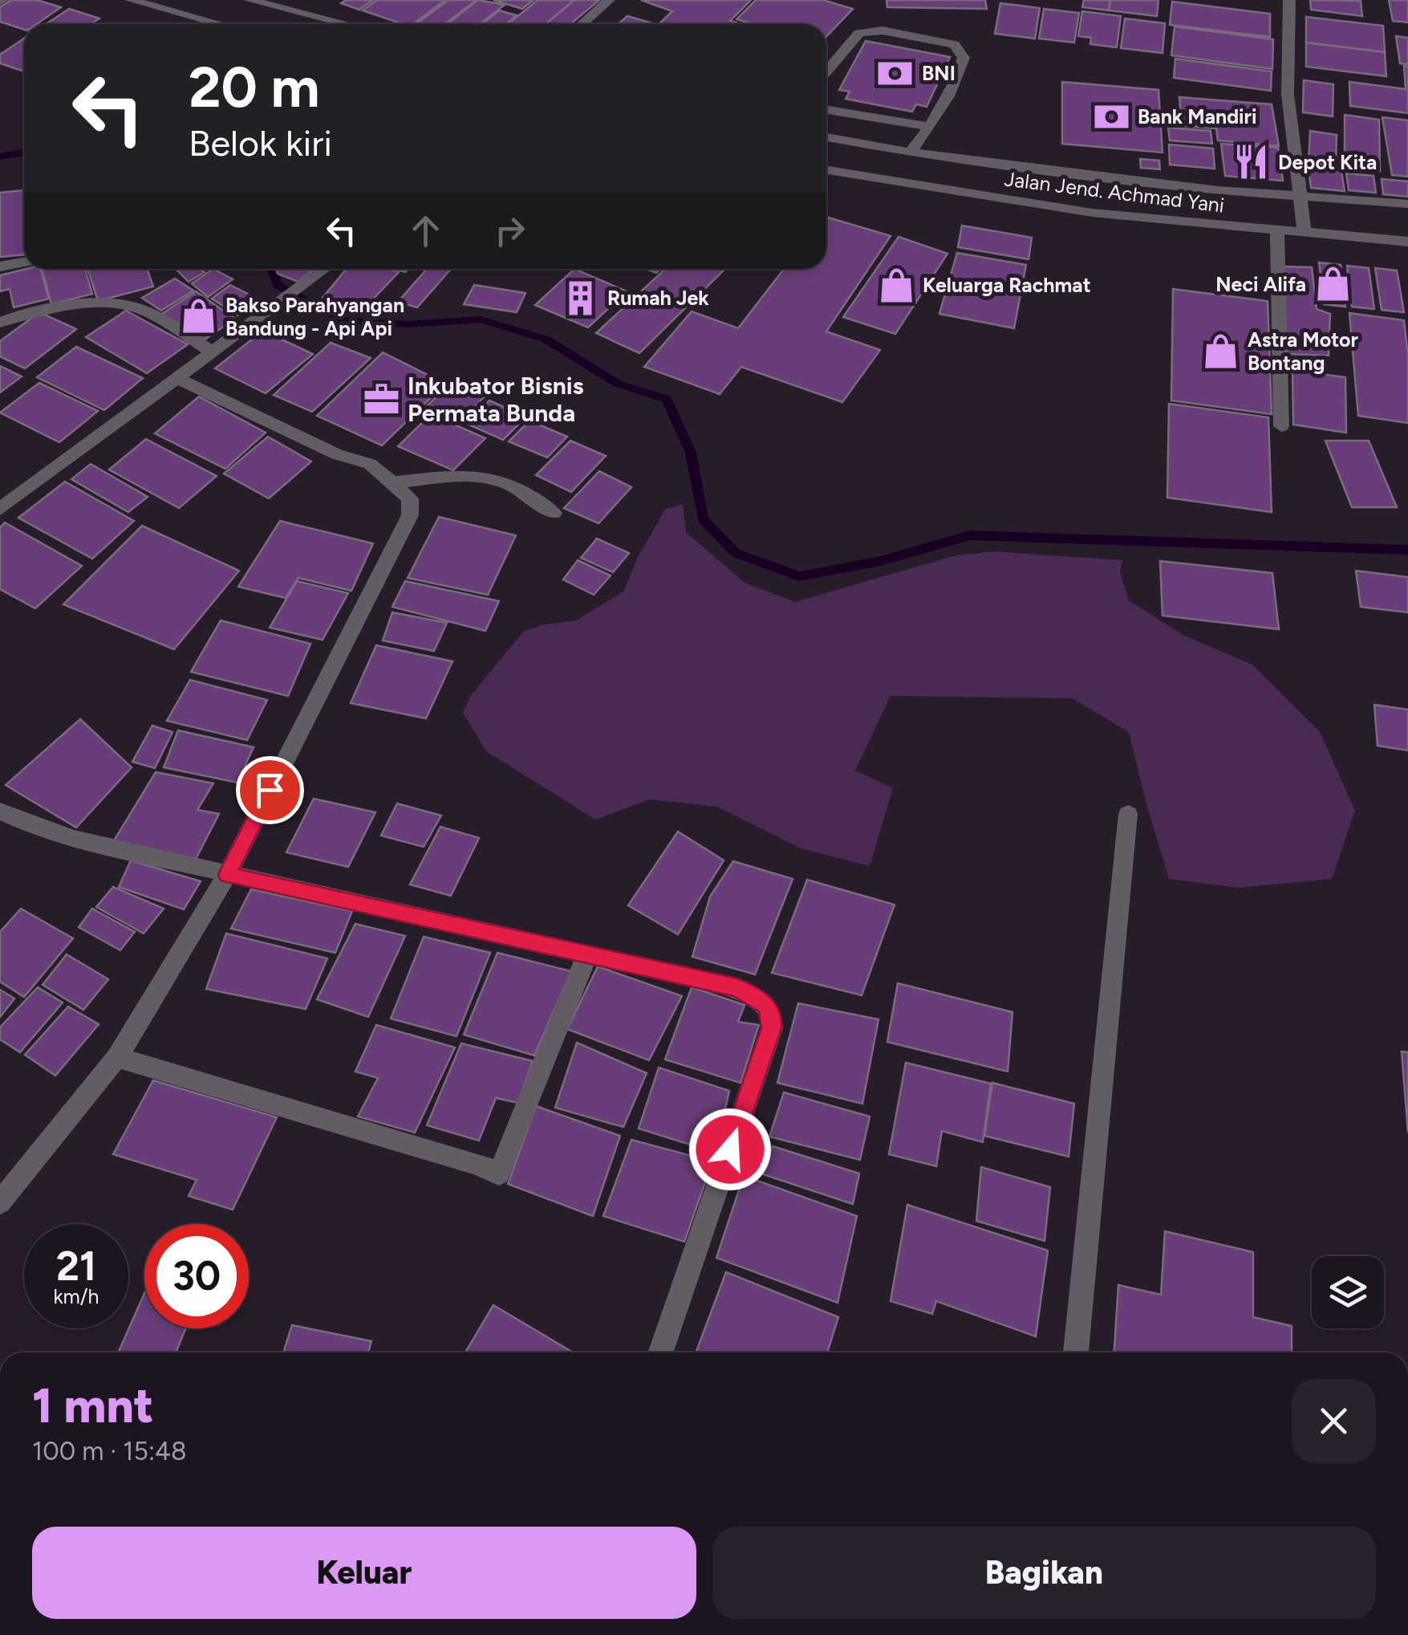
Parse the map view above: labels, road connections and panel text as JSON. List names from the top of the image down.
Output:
{
  "streets": {
    "street": ["Jalan Jend. Achmad Yani"]
  },
  "places": {
    "bank": ["BNI", "Bank Mandiri"],
    "restaurant": ["Depot Kita"],
    "shop": [
      "Neci Alifa",
      "Keluarga Rachmat",
      "Bakso Parahyangan Bandung - Api Api",
      "Astra Motor Bontang"
    ],
    "building": ["Rumah Jek"],
    "office": ["Inkubator Bisnis Permata Bunda"]
  },
  "page": {
    "turn": ["20 m", "Belok kiri"],
    "speed": "21 km/h",
    "limit": "30",
    "heading": ["1 mnt", "100 m · 15:48"],
    "buttons": ["Keluar", "Bagikan"]
  }
}
